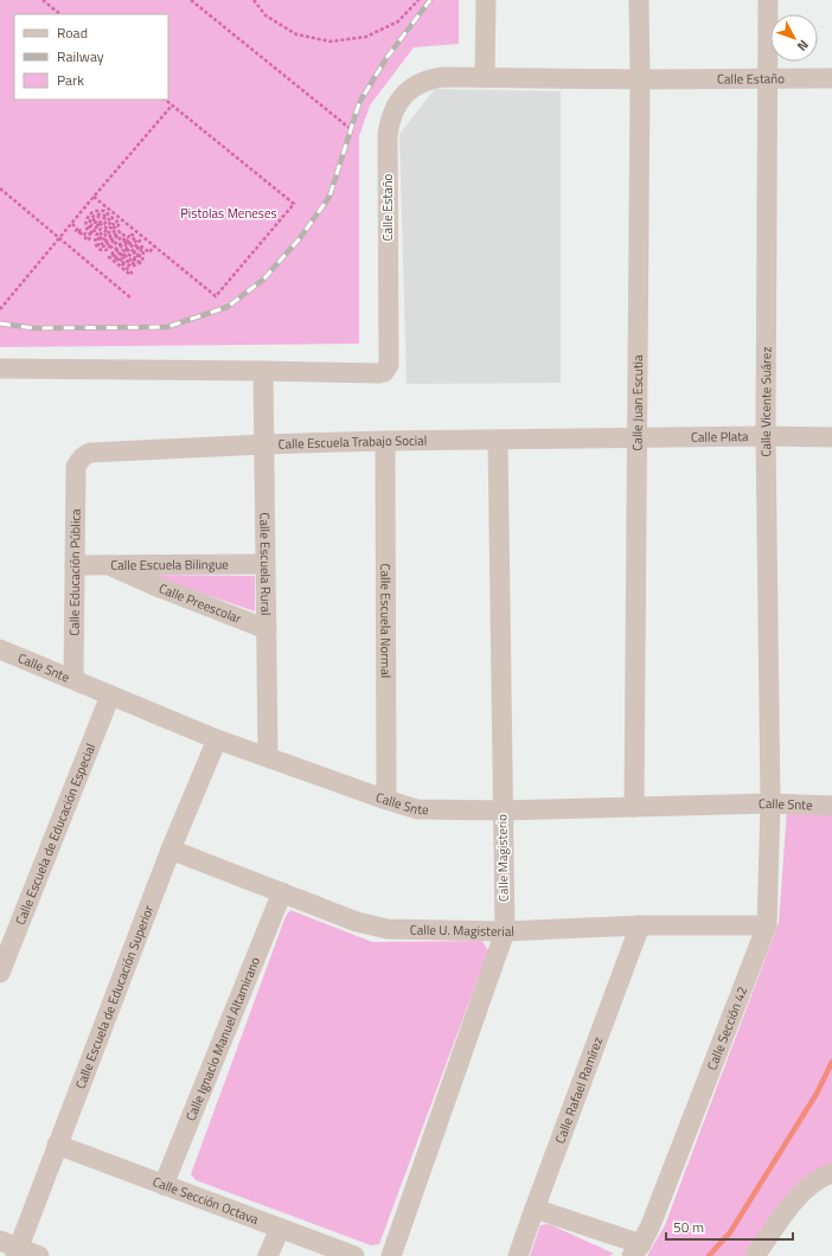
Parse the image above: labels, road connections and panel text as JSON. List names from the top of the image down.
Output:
{
  "streets": {
    "street": [
      "Calle Estaño",
      "Calle Vicente Suárez",
      "Calle Juan Escutia",
      "Calle Plata",
      "Calle Escuela Trabajo Social",
      "Calle Escuela Bilingue",
      "Calle Escuela Rural",
      "Calle Educación Pública",
      "Calle Preescolar",
      "Calle Escuela Normal",
      "Calle Snte",
      "Calle Escuela de Educación Especial",
      "Calle Magisterio",
      "Calle U. Magisterial",
      "Calle Escuela de Educación Superior",
      "Calle Sección 42",
      "Calle Ignacio Manuel Altamirano",
      "Calle Rafael Ramírez",
      "Calle Sección Octava"
    ]
  },
  "crossings": [
    ["Calle Estaño", "Calle Vicente Suárez"],
    ["Calle Estaño", "Calle Juan Escutia"],
    ["Calle Estaño", "Calle Escuela Rural"],
    ["Calle Vicente Suárez", "Calle Plata"],
    ["Calle Vicente Suárez", "Calle Snte"],
    ["Calle Vicente Suárez", "Calle Sección 42"],
    ["Calle Juan Escutia", "Calle Plata"],
    ["Calle Juan Escutia", "Calle Escuela Trabajo Social"],
    ["Calle Juan Escutia", "Calle Snte"],
    ["Calle Plata", "Calle Escuela Trabajo Social"],
    ["Calle Escuela Trabajo Social", "Calle Escuela Rural"],
    ["Calle Escuela Trabajo Social", "Calle Educación Pública"],
    ["Calle Escuela Trabajo Social", "Calle Escuela Normal"],
    ["Calle Escuela Trabajo Social", "Calle Magisterio"],
    ["Calle Escuela Bilingue", "Calle Escuela Rural"],
    ["Calle Escuela Bilingue", "Calle Educación Pública"],
    ["Calle Escuela Bilingue", "Calle Preescolar"],
    ["Calle Escuela Rural", "Calle Preescolar"],
    ["Calle Escuela Rural", "Calle Snte"],
    ["Calle Educación Pública", "Calle Snte"],
    ["Calle Escuela Normal", "Calle Snte"],
    ["Calle Snte", "Calle Escuela de Educación Especial"],
    ["Calle Snte", "Calle Magisterio"],
    ["Calle Snte", "Calle Escuela de Educación Superior"],
    ["Calle Snte", "Calle Sección 42"],
    ["Calle Magisterio", "Calle U. Magisterial"],
    ["Calle U. Magisterial", "Calle Escuela de Educación Superior"],
    ["Calle U. Magisterial", "Calle Sección 42"],
    ["Calle U. Magisterial", "Calle Ignacio Manuel Altamirano"],
    ["Calle U. Magisterial", "Calle Rafael Ramírez"],
    ["Calle Escuela de Educación Superior", "Calle Sección Octava"],
    ["Calle Ignacio Manuel Altamirano", "Calle Sección Octava"]
  ],
  "parks": ["Pistolas Meneses"],
  "legend": ["Road", "Railway", "Park"],
  "scale_bar": "50 m",
  "north": "bottom right"
}
